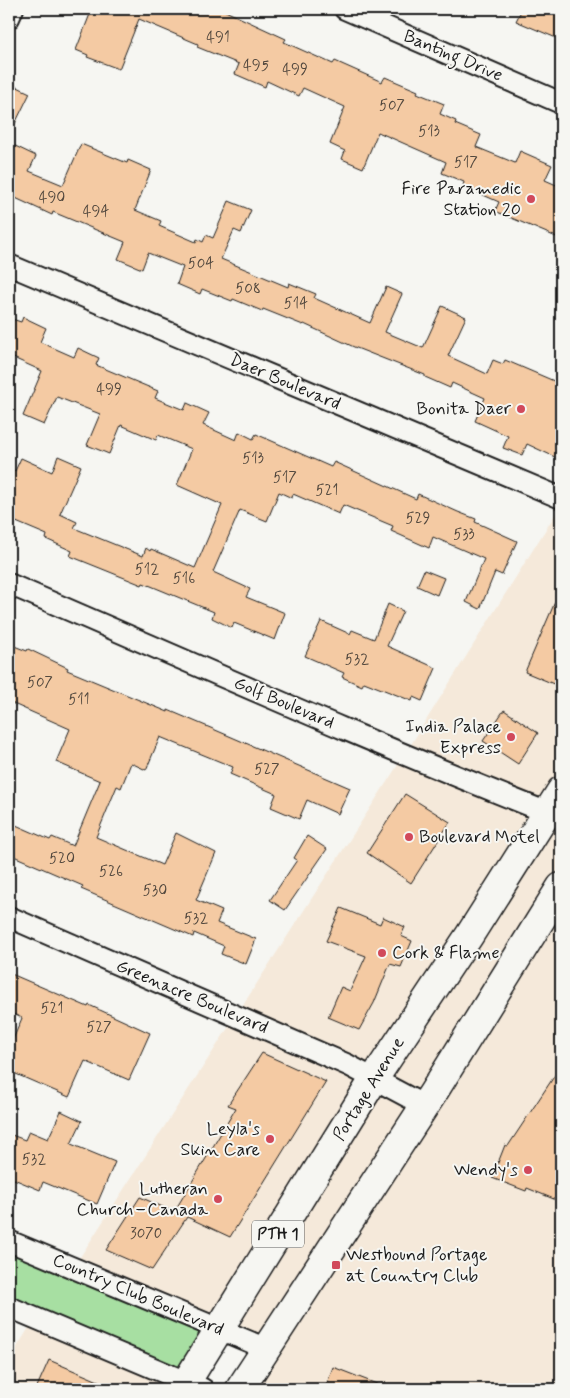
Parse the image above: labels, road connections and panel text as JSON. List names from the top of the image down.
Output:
{
  "streets": {
    "highway": ["Portage Avenue", "PTH 1"],
    "street": [
      "Banting Drive",
      "Daer Boulevard",
      "Golf Boulevard",
      "Greenacre Boulevard",
      "Country Club Boulevard"
    ]
  },
  "crossings": [
    ["Golf Boulevard", "Portage Avenue"],
    ["Greenacre Boulevard", "Portage Avenue"],
    ["Greenacre Boulevard", "PTH 1"],
    ["Portage Avenue", "Country Club Boulevard"],
    ["PTH 1", "Country Club Boulevard"]
  ],
  "places": {
    "other": [
      "Fire Paramedic Station 20",
      "Bonita Daer",
      "India Palace Express",
      "Boulevard Motel",
      "Cork & Flame",
      "Leyla's Skin Care",
      "Wendy's",
      "Lutheran Church–Canada"
    ],
    "transit": ["Westbound Portage at Country Club"]
  },
  "house_numbers": [
    "491",
    "495",
    "499",
    "507",
    "513",
    "517",
    "490",
    "494",
    "504",
    "508",
    "514",
    "499",
    "513",
    "517",
    "521",
    "529",
    "533",
    "512",
    "516",
    "532",
    "507",
    "511",
    "527",
    "520",
    "526",
    "530",
    "532",
    "521",
    "527",
    "532",
    "3070"
  ]
}
